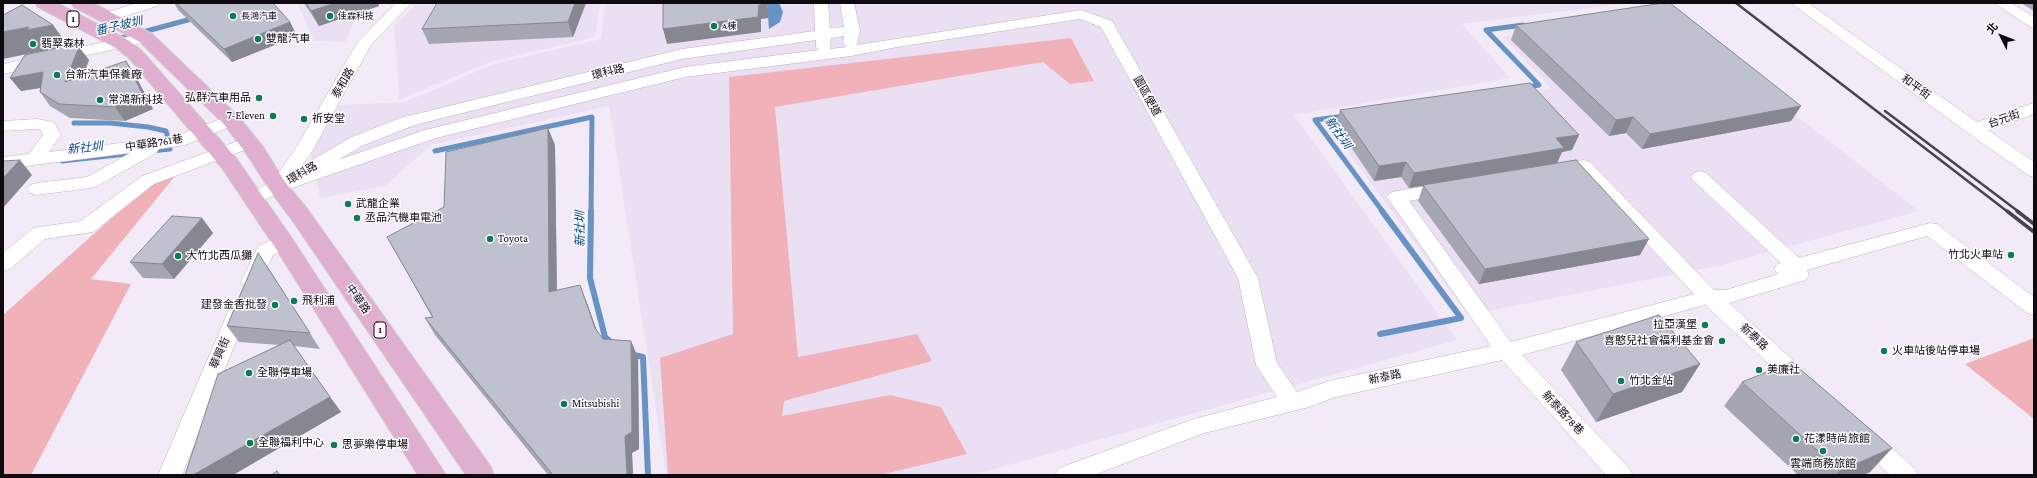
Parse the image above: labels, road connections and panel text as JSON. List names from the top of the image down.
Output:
{
  "streets": {
    "main road": ["1", "中華路"],
    "street": [
      "環科路",
      "泰和路",
      "和平街",
      "園區便道",
      "台元街",
      "中華路761巷",
      "新泰路",
      "華興街",
      "新泰路78巷"
    ]
  },
  "crossings": [
    ["1", "泰和路"],
    ["1", "中華路761巷"],
    ["1", "中華路"],
    ["1", "華興街"],
    ["環科路", "泰和路"],
    ["環科路", "園區便道"],
    ["環科路", "中華路"],
    ["泰和路", "中華路"],
    ["和平街", "台元街"],
    ["園區便道", "新泰路"],
    ["新泰路", "新泰路78巷"]
  ],
  "water": ["番子坡圳", "新社圳"],
  "places": [
    "長鴻汽車",
    "佳霖科技",
    "A棟",
    "雙龍汽車",
    "翡翠森林",
    "台新汽車保養廠",
    "弘群汽車用品",
    "常鴻新科技",
    "7-Eleven",
    "祈安堂",
    "武龍企業",
    "丞品汽機車電池",
    "Toyota",
    "竹北火車站",
    "大竹北西瓜攤",
    "飛利浦",
    "建發金香批發",
    "拉亞漢堡",
    "喜憨兒社會福利基金會",
    "火車站後站停車場",
    "美廉社",
    "全聯停車場",
    "竹北金站",
    "Mitsubishi",
    "花漾時尚旅館",
    "全聯福利中心",
    "思夢樂停車場",
    "雲端商務旅館"
  ],
  "north": "top left"
}
